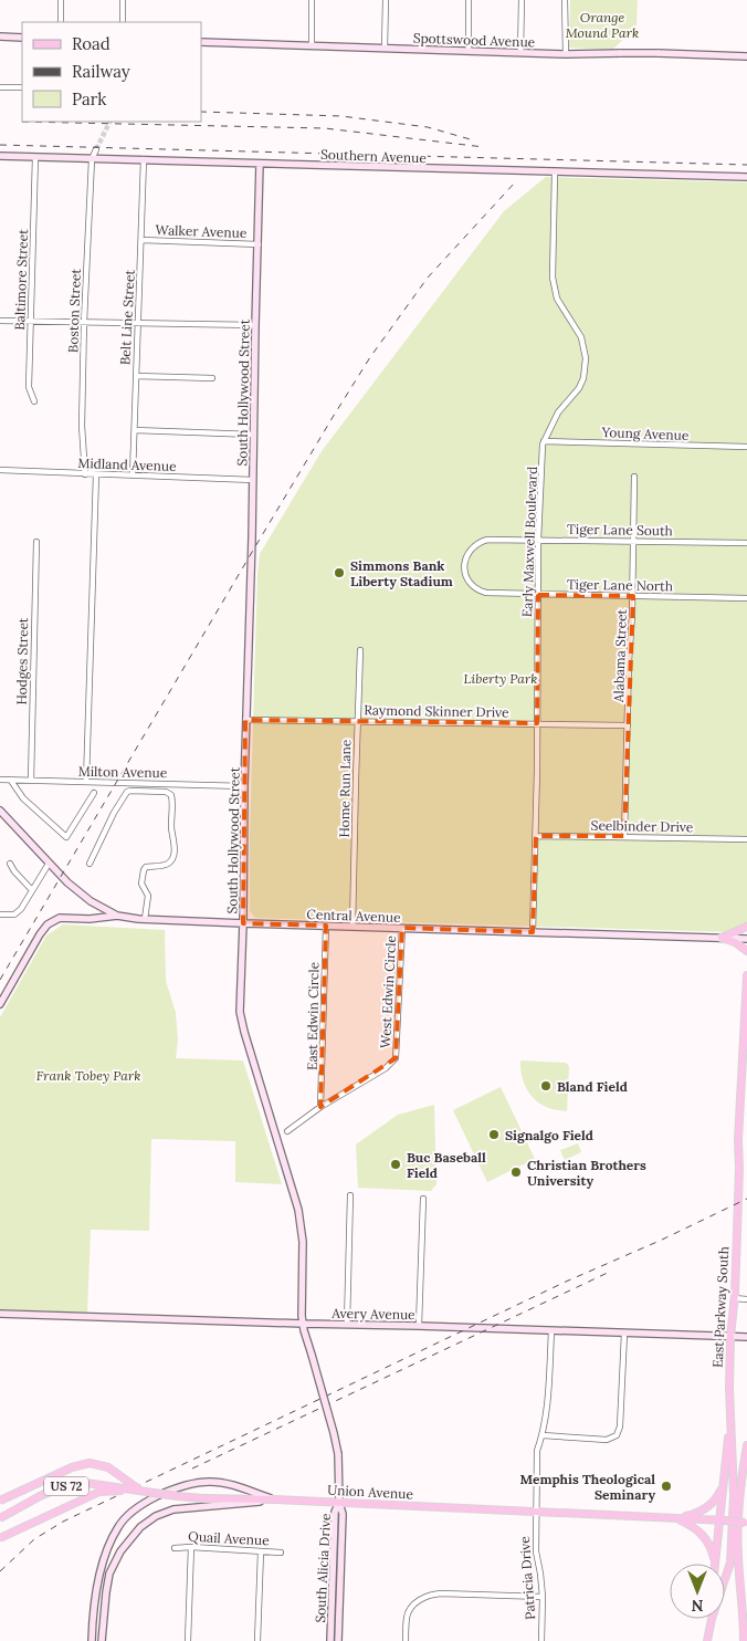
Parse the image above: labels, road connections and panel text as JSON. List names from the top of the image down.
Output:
{
  "streets": {
    "main road": [
      "Spottswood Avenue",
      "Southern Avenue",
      "South Hollywood Street",
      "Central Avenue",
      "East Parkway South",
      "Avery Avenue",
      "US 72",
      "Union Avenue",
      "South Alicia Drive"
    ],
    "street": [
      "Walker Avenue",
      "Baltimore Street",
      "Boston Street",
      "Belt Line Street",
      "Young Avenue",
      "Midland Avenue",
      "Tiger Lane South",
      "Early Maxwell Boulevard",
      "Tiger Lane North",
      "Alabama Street",
      "Hodges Street",
      "Raymond Skinner Drive",
      "Milton Avenue",
      "Home Run Lane",
      "Seelbinder Drive",
      "West Edwin Circle",
      "East Edwin Circle",
      "Quail Avenue",
      "Patricia Drive"
    ]
  },
  "crossings": [
    ["Southern Avenue", "Baltimore Street"],
    ["Southern Avenue", "Boston Street"],
    ["Southern Avenue", "Belt Line Street"],
    ["Southern Avenue", "South Hollywood Street"],
    ["Southern Avenue", "Early Maxwell Boulevard"],
    ["Walker Avenue", "Belt Line Street"],
    ["Walker Avenue", "South Hollywood Street"],
    ["Boston Street", "Midland Avenue"],
    ["Belt Line Street", "Midland Avenue"],
    ["South Hollywood Street", "Midland Avenue"],
    ["South Hollywood Street", "Raymond Skinner Drive"],
    ["South Hollywood Street", "Milton Avenue"],
    ["South Hollywood Street", "Central Avenue"],
    ["South Hollywood Street", "Avery Avenue"],
    ["South Hollywood Street", "Union Avenue"],
    ["South Hollywood Street", "South Alicia Drive"],
    ["Young Avenue", "Early Maxwell Boulevard"],
    ["Tiger Lane South", "Early Maxwell Boulevard"],
    ["Tiger Lane South", "Tiger Lane North"],
    ["Tiger Lane South", "Alabama Street"],
    ["Early Maxwell Boulevard", "Tiger Lane North"],
    ["Early Maxwell Boulevard", "Raymond Skinner Drive"],
    ["Early Maxwell Boulevard", "Seelbinder Drive"],
    ["Early Maxwell Boulevard", "Central Avenue"],
    ["Tiger Lane North", "Alabama Street"],
    ["Alabama Street", "Raymond Skinner Drive"],
    ["Alabama Street", "Seelbinder Drive"],
    ["Hodges Street", "Milton Avenue"],
    ["Raymond Skinner Drive", "Home Run Lane"],
    ["Home Run Lane", "Central Avenue"],
    ["Central Avenue", "West Edwin Circle"],
    ["Central Avenue", "East Edwin Circle"],
    ["West Edwin Circle", "East Edwin Circle"],
    ["East Parkway South", "Avery Avenue"],
    ["Avery Avenue", "Patricia Drive"],
    ["Union Avenue", "South Alicia Drive"],
    ["Union Avenue", "Patricia Drive"]
  ],
  "parks": ["Orange Mound Park", "Liberty Park", "Frank Tobey Park"],
  "places": [
    "Simmons Bank Liberty Stadium",
    "Bland Field",
    "Signalgo Field",
    "Buc Baseball Field",
    "Christian Brothers University",
    "Memphis Theological Seminary"
  ],
  "legend": ["Road", "Railway", "Park"],
  "north": "bottom"
}
